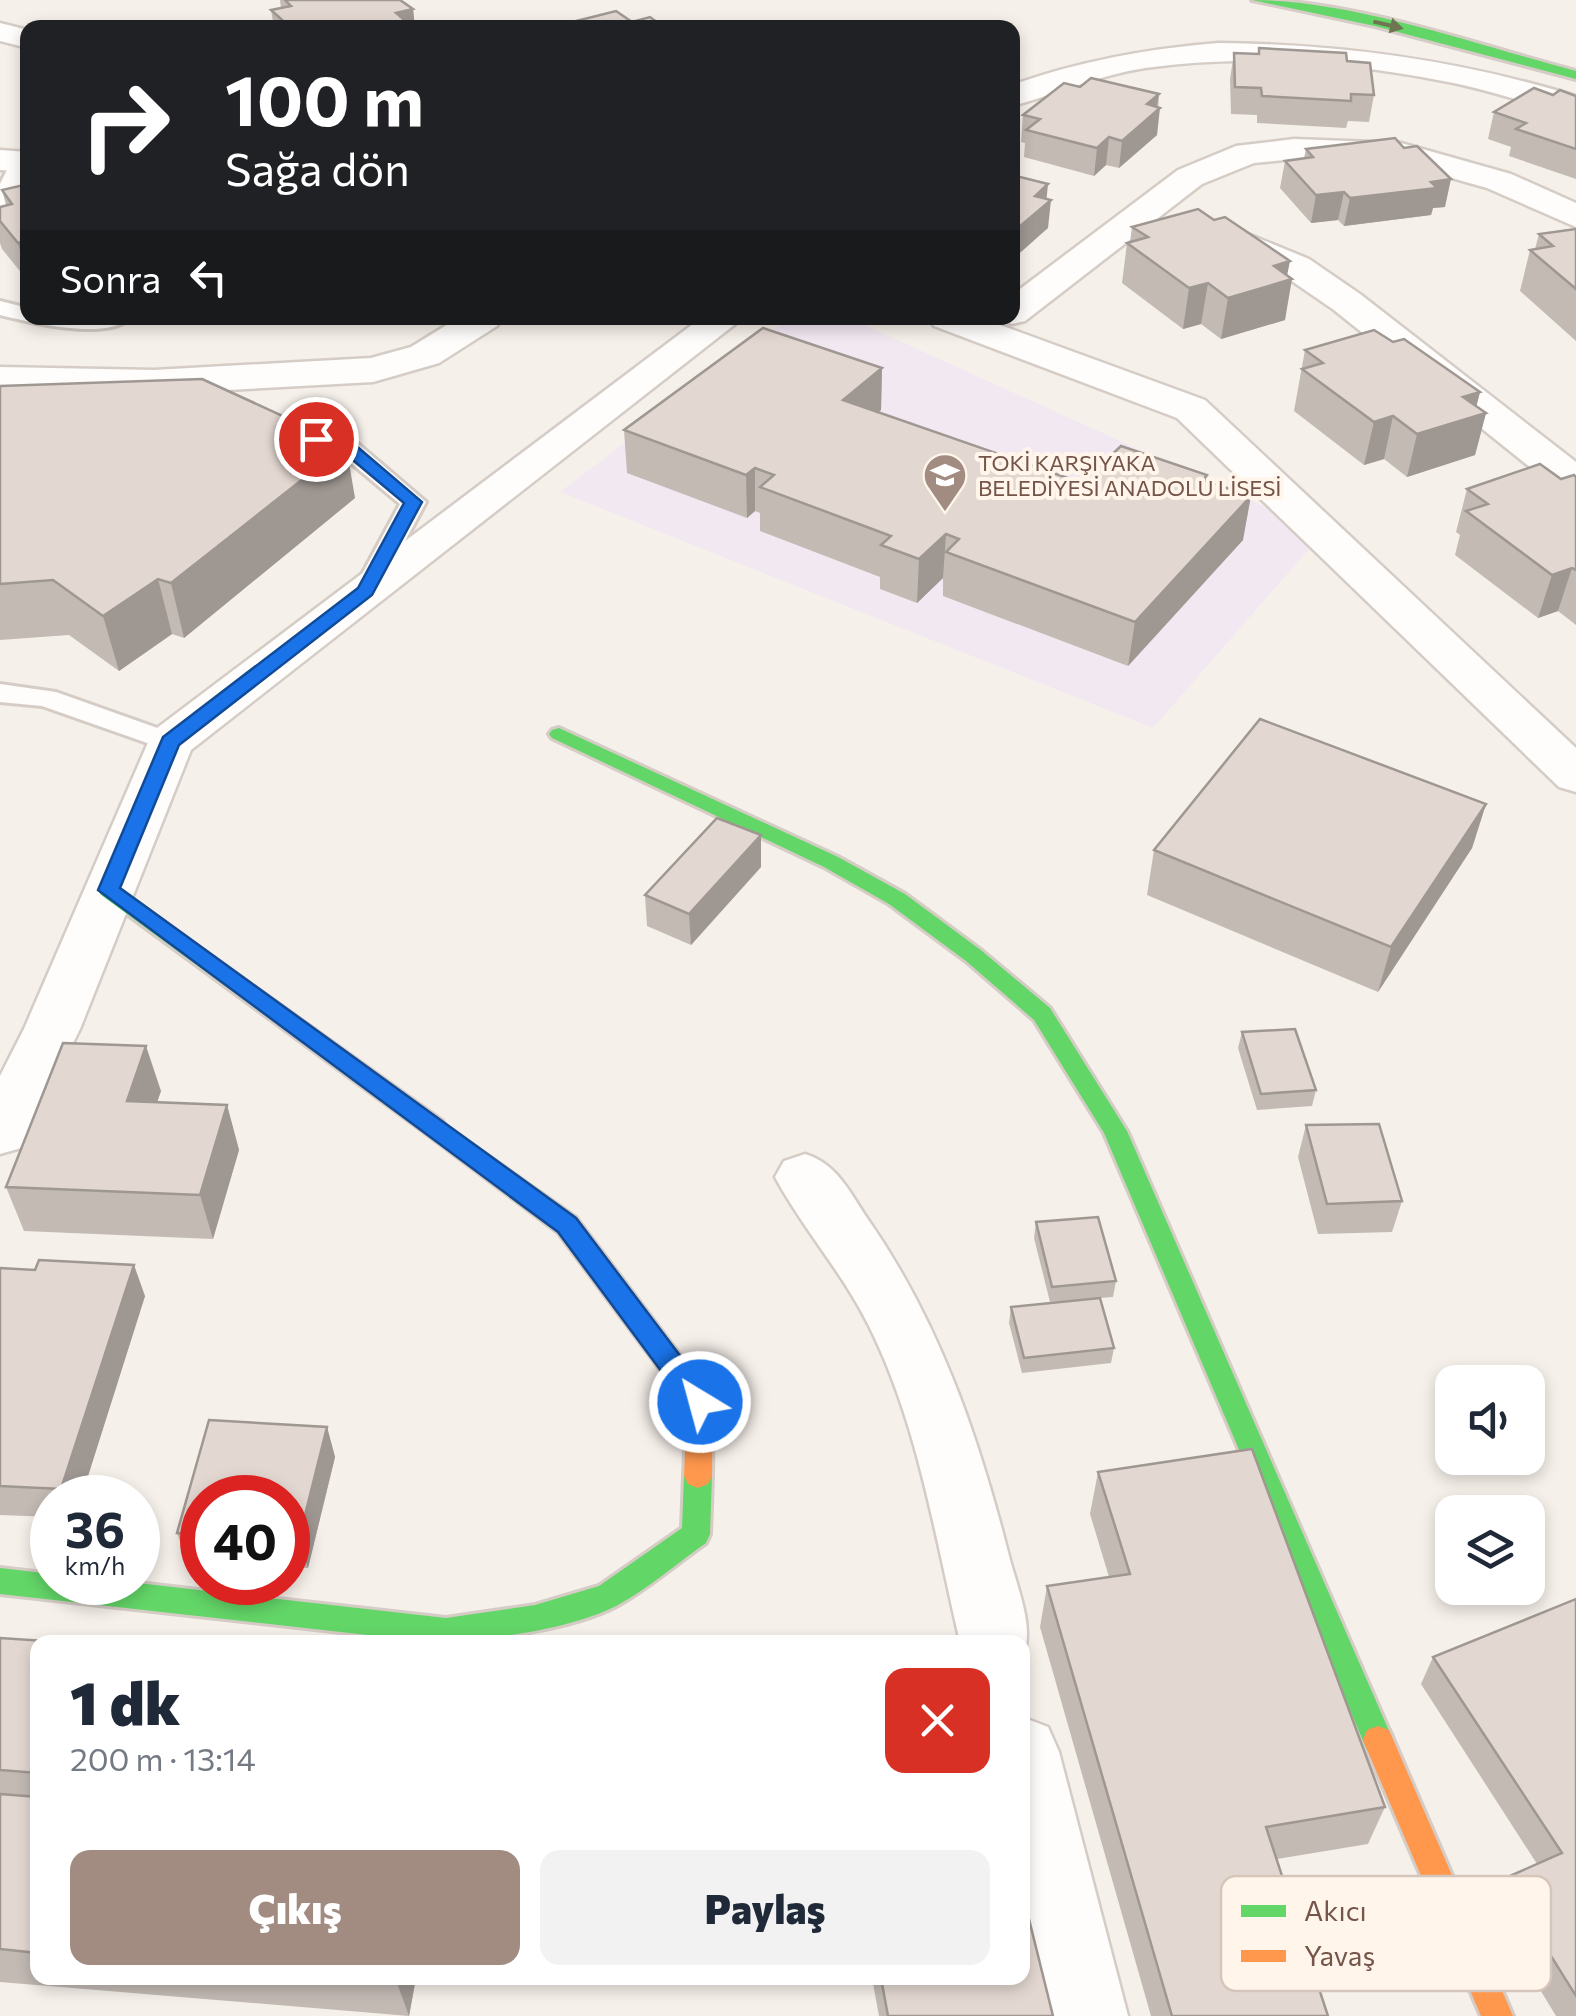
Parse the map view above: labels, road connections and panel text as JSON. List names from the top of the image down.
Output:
{
  "places": {
    "school or university": ["TOKİ KARŞIYAKA BELEDİYESİ ANADOLU LİSESİ"]
  },
  "legend": ["Akıcı", "Yavaş"],
  "page": {
    "turn": ["100 m", "Sağa dön"],
    "then": "Sonra",
    "speed": "36 km/h",
    "limit": "40",
    "heading": ["1 dk", "200 m · 13:14"],
    "buttons": ["Çıkış", "Paylaş"]
  }
}
